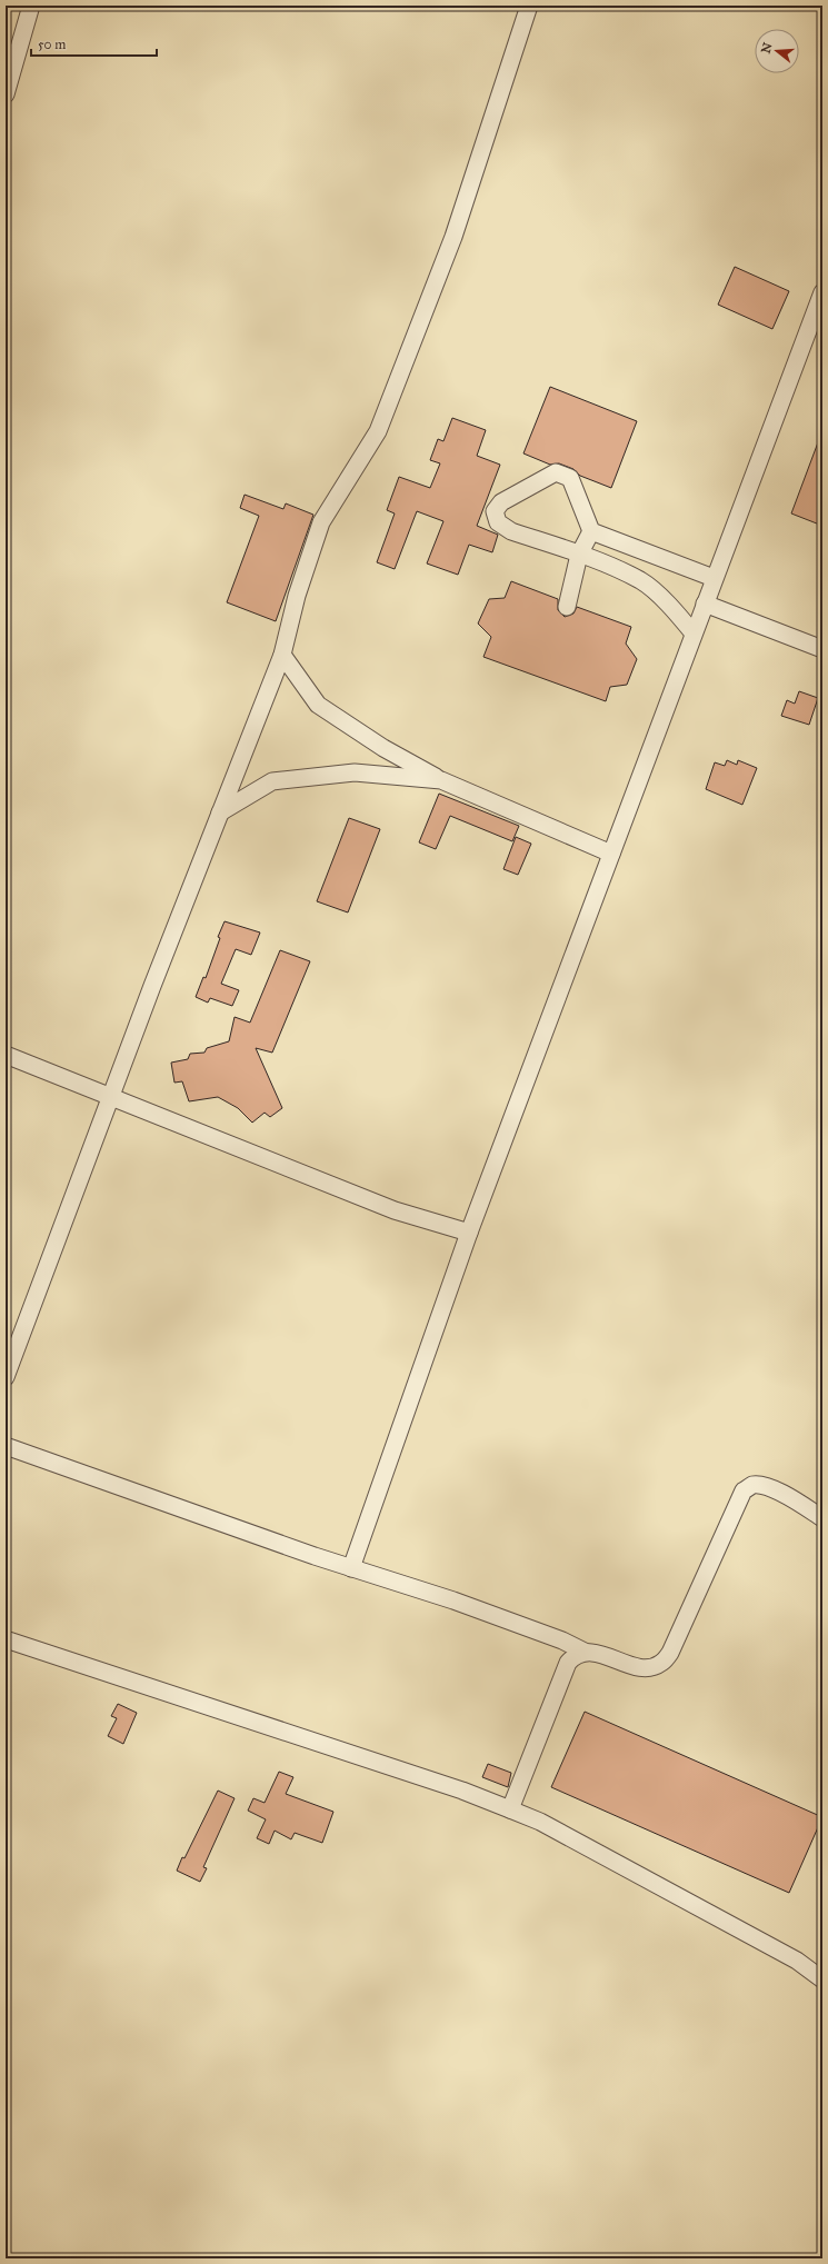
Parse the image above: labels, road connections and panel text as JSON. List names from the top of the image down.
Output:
{
  "scale_bar": "50 m",
  "north": "left"
}
